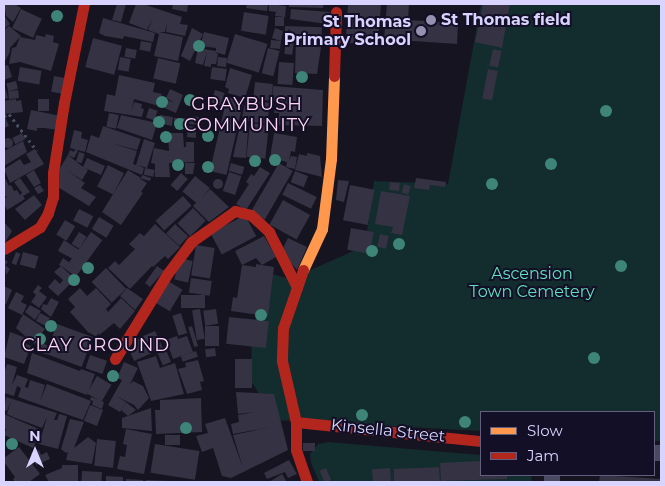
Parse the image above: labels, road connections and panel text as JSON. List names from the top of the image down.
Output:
{
  "streets": {
    "street": ["Kinsella Street"]
  },
  "districts": ["GRAYBUSH COMMUNITY", "CLAY GROUND"],
  "parks": ["Ascension Town Cemetery"],
  "places": ["St Thomas field", "St Thomas Primary School"],
  "legend": ["Slow", "Jam"],
  "north": "top"
}
